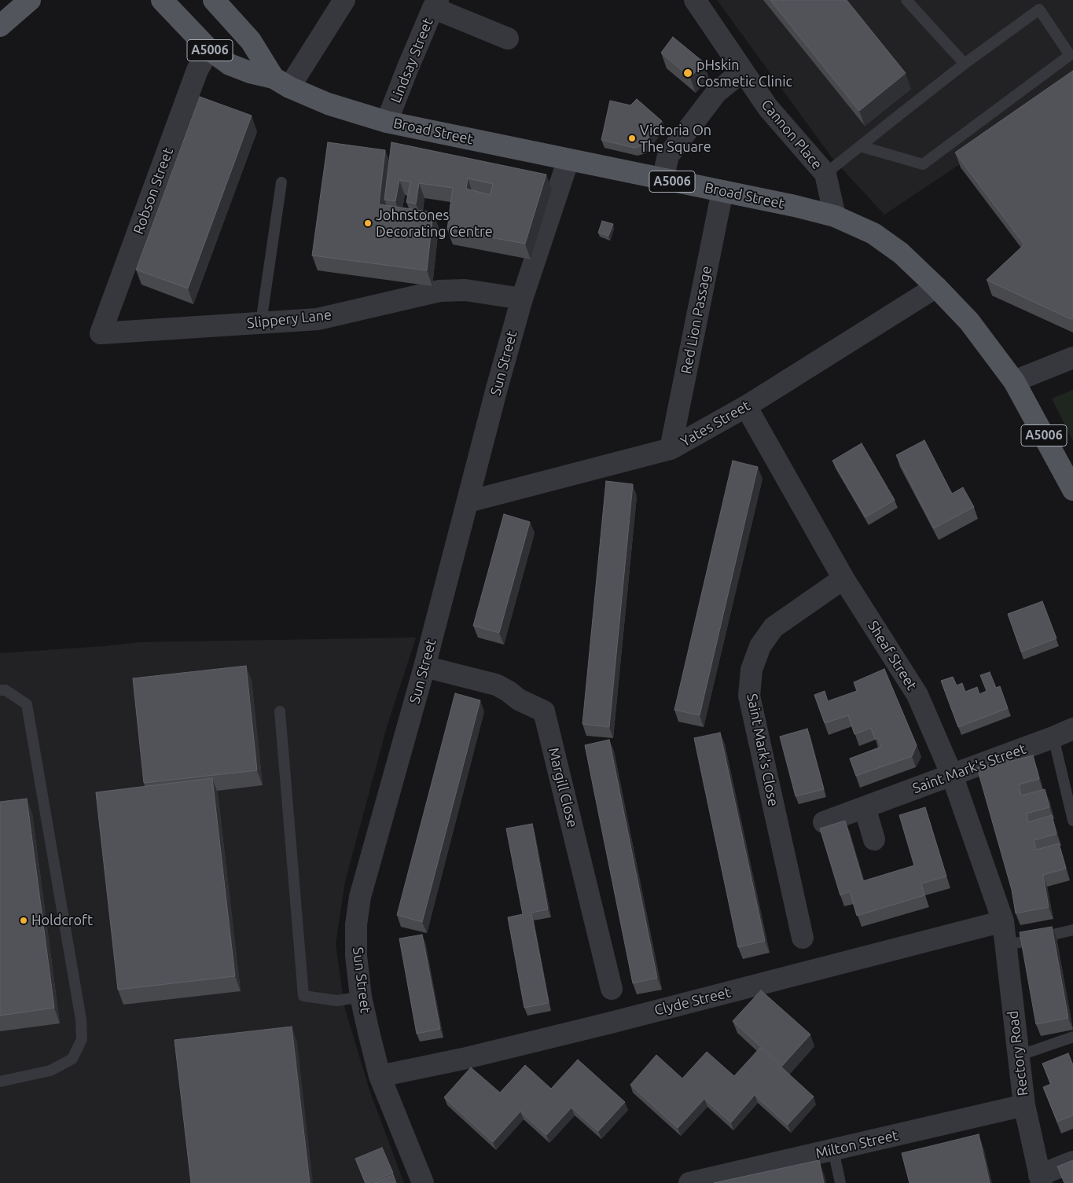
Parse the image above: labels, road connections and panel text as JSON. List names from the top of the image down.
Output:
{
  "streets": {
    "main road": ["A5006", "Broad Street"],
    "street": [
      "Lindsay Street",
      "Cannon Place",
      "Robson Street",
      "Slippery Lane",
      "Red Lion Passage",
      "Sun Street",
      "Yates Street",
      "Sheaf Street",
      "Saint Mark's Close",
      "Saint Mark's Street",
      "Margill Close",
      "Clyde Street",
      "Rectory Road",
      "Milton Street"
    ]
  },
  "crossings": [
    ["A5006", "Broad Street"],
    ["Lindsay Street", "Broad Street"],
    ["Broad Street", "Cannon Place"],
    ["Broad Street", "Robson Street"],
    ["Broad Street", "Red Lion Passage"],
    ["Broad Street", "Sun Street"],
    ["Broad Street", "Yates Street"],
    ["Robson Street", "Slippery Lane"],
    ["Slippery Lane", "Sun Street"],
    ["Red Lion Passage", "Yates Street"],
    ["Sun Street", "Yates Street"],
    ["Sun Street", "Margill Close"],
    ["Sun Street", "Clyde Street"],
    ["Yates Street", "Sheaf Street"],
    ["Sheaf Street", "Saint Mark's Close"],
    ["Sheaf Street", "Saint Mark's Street"],
    ["Sheaf Street", "Clyde Street"],
    ["Sheaf Street", "Rectory Road"],
    ["Clyde Street", "Rectory Road"],
    ["Rectory Road", "Milton Street"]
  ],
  "places": [
    "pHskin Cosmetic Clinic",
    "Victoria On The Square",
    "Johnstones Decorating Centre",
    "Holdcroft"
  ]
}
